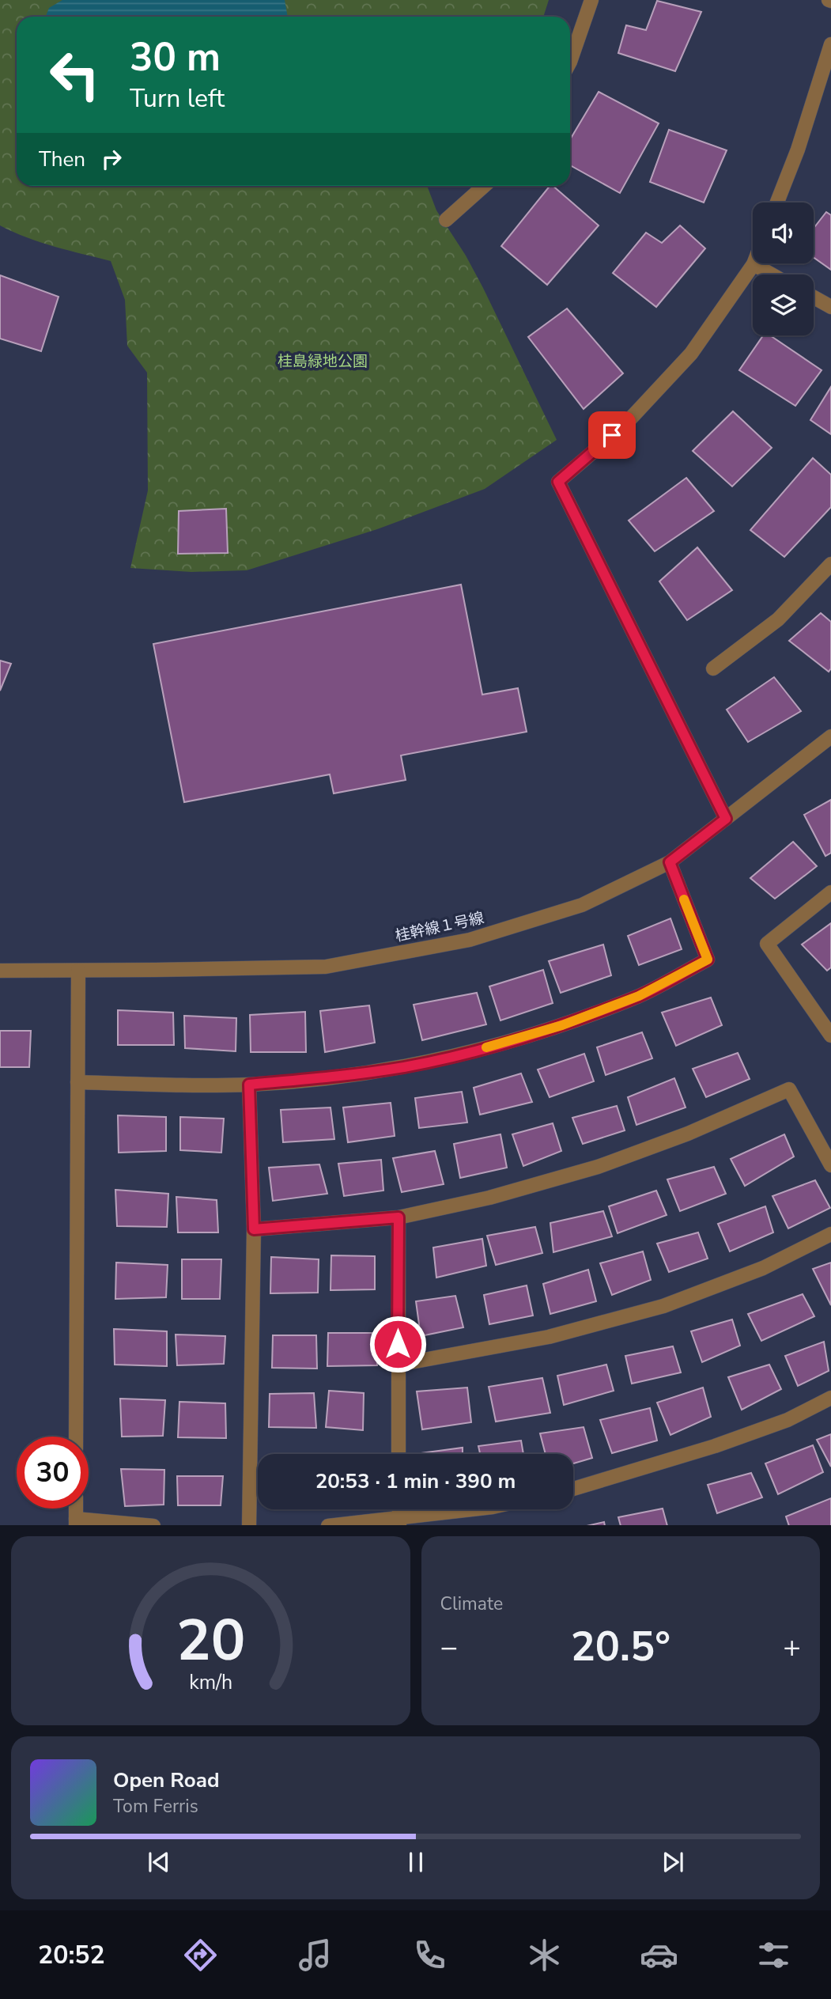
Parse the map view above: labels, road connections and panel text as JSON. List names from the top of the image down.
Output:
{
  "streets": {
    "street": ["桂幹線１号線"]
  },
  "parks": ["桂島緑地公園"],
  "page": {
    "turn": ["30 m", "Turn left"],
    "then": "Then",
    "limit": "30",
    "trip": "20:53 · 1 min · 390 m",
    "tile": "Climate",
    "heat": ["−", "20.5°", "+"],
    "song": ["Open Road", "Tom Ferris"],
    "tabs": "20:52",
    "gauge": ["20", "km/h"]
  }
}
